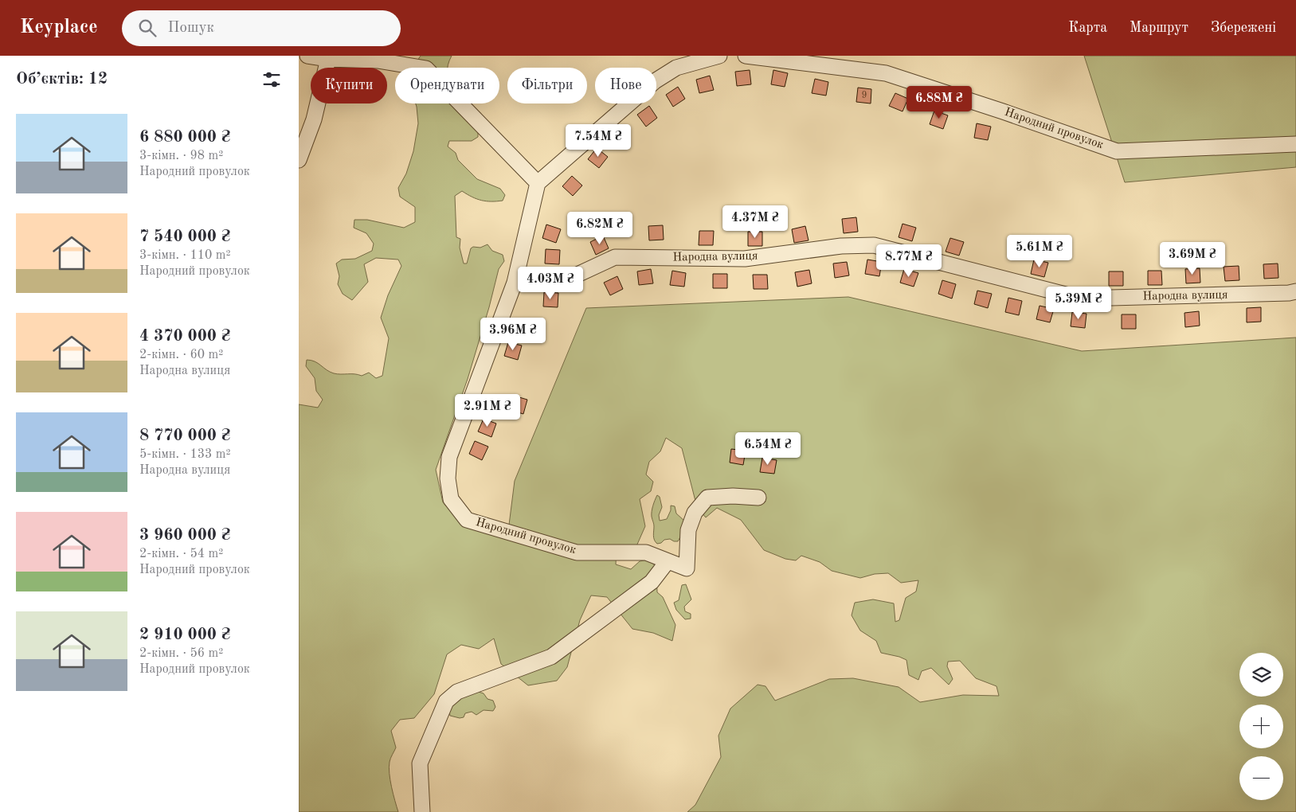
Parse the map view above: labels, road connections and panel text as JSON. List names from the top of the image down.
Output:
{
  "streets": {
    "street": ["Народний провулок", "Народна вулиця"]
  },
  "crossings": [
    ["Народний провулок", "Народна вулиця"]
  ],
  "house_numbers": ["9"],
  "page": {
    "header": "Keyplace",
    "search": "Пошук",
    "nav": ["Карта", "Маршрут", "Збережені"],
    "heading": "Об’єктів: 12",
    "chip": [
      "Купити",
      "Орендувати",
      "Фільтри",
      "Нове"
    ],
    "price": [
      "6.88M ₴",
      "7.54M ₴",
      "4.37M ₴",
      "6.82M ₴",
      "5.61M ₴",
      "3.69M ₴",
      "8.77M ₴",
      "4.03M ₴",
      "5.39M ₴",
      "3.96M ₴",
      "2.91M ₴",
      "6.54M ₴"
    ],
    "list": [
      {
        "name": "6 880 000 ₴",
        "note": "3-кімн. · 98 m² · Народний провулок"
      },
      {
        "name": "7 540 000 ₴",
        "note": "3-кімн. · 110 m² · Народний провулок"
      },
      {
        "name": "4 370 000 ₴",
        "note": "2-кімн. · 60 m² · Народна вулиця"
      },
      {
        "name": "8 770 000 ₴",
        "note": "5-кімн. · 133 m² · Народна вулиця"
      },
      {
        "name": "3 960 000 ₴",
        "note": "2-кімн. · 54 m² · Народний провулок"
      },
      {
        "name": "2 910 000 ₴",
        "note": "2-кімн. · 56 m² · Народний провулок"
      }
    ],
    "map_buttons": ["+", "−"]
  }
}
